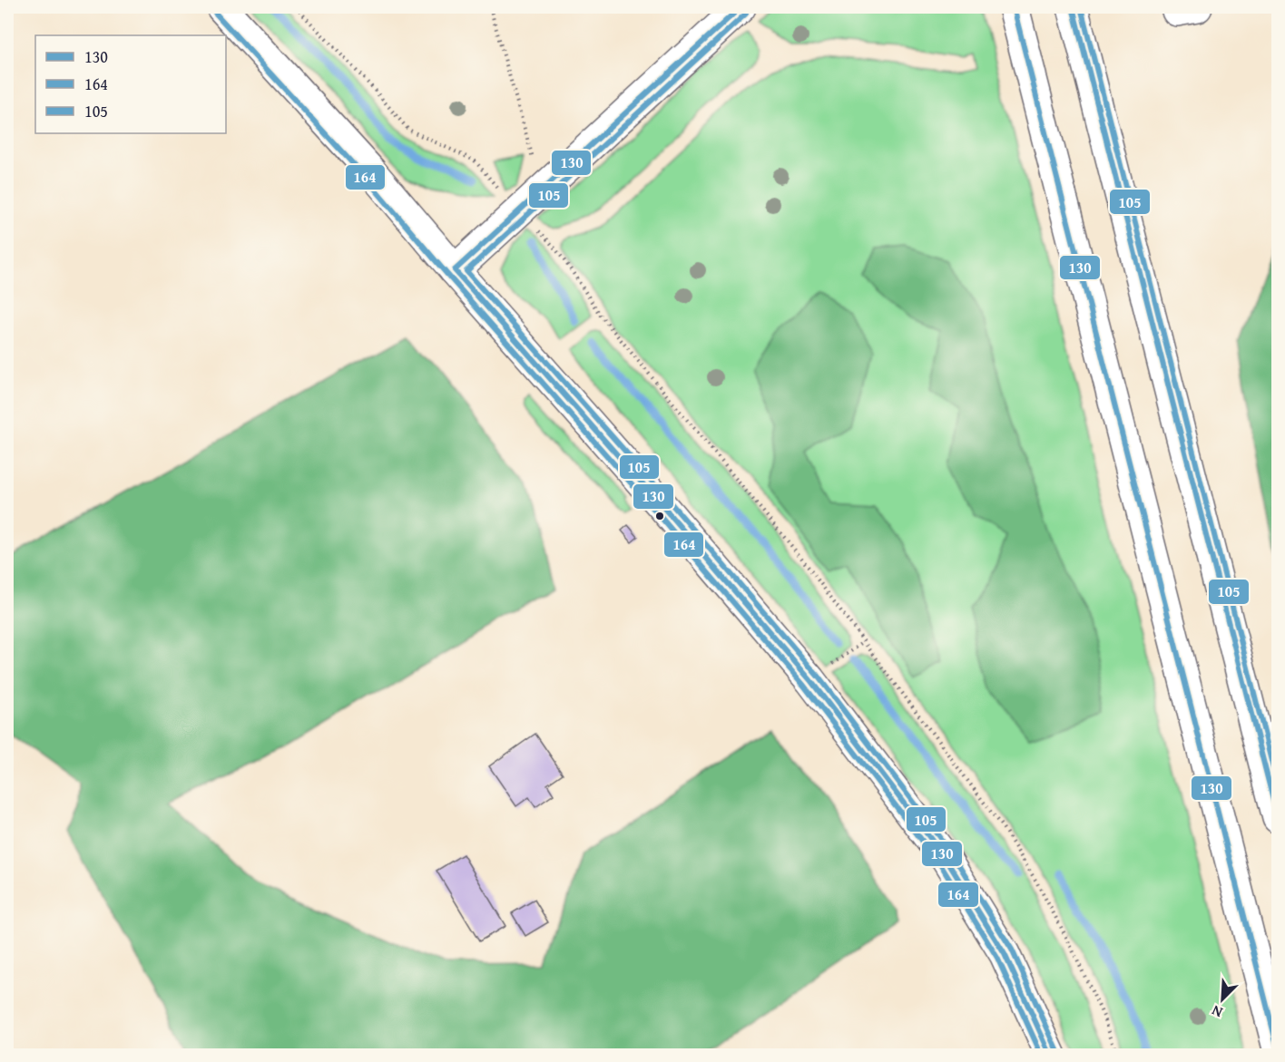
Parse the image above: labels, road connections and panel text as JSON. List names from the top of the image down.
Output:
{
  "lines": ["transit line 130", "transit line 105", "transit line 164"],
  "legend": ["130", "164", "105"],
  "north": "bottom left"
}
